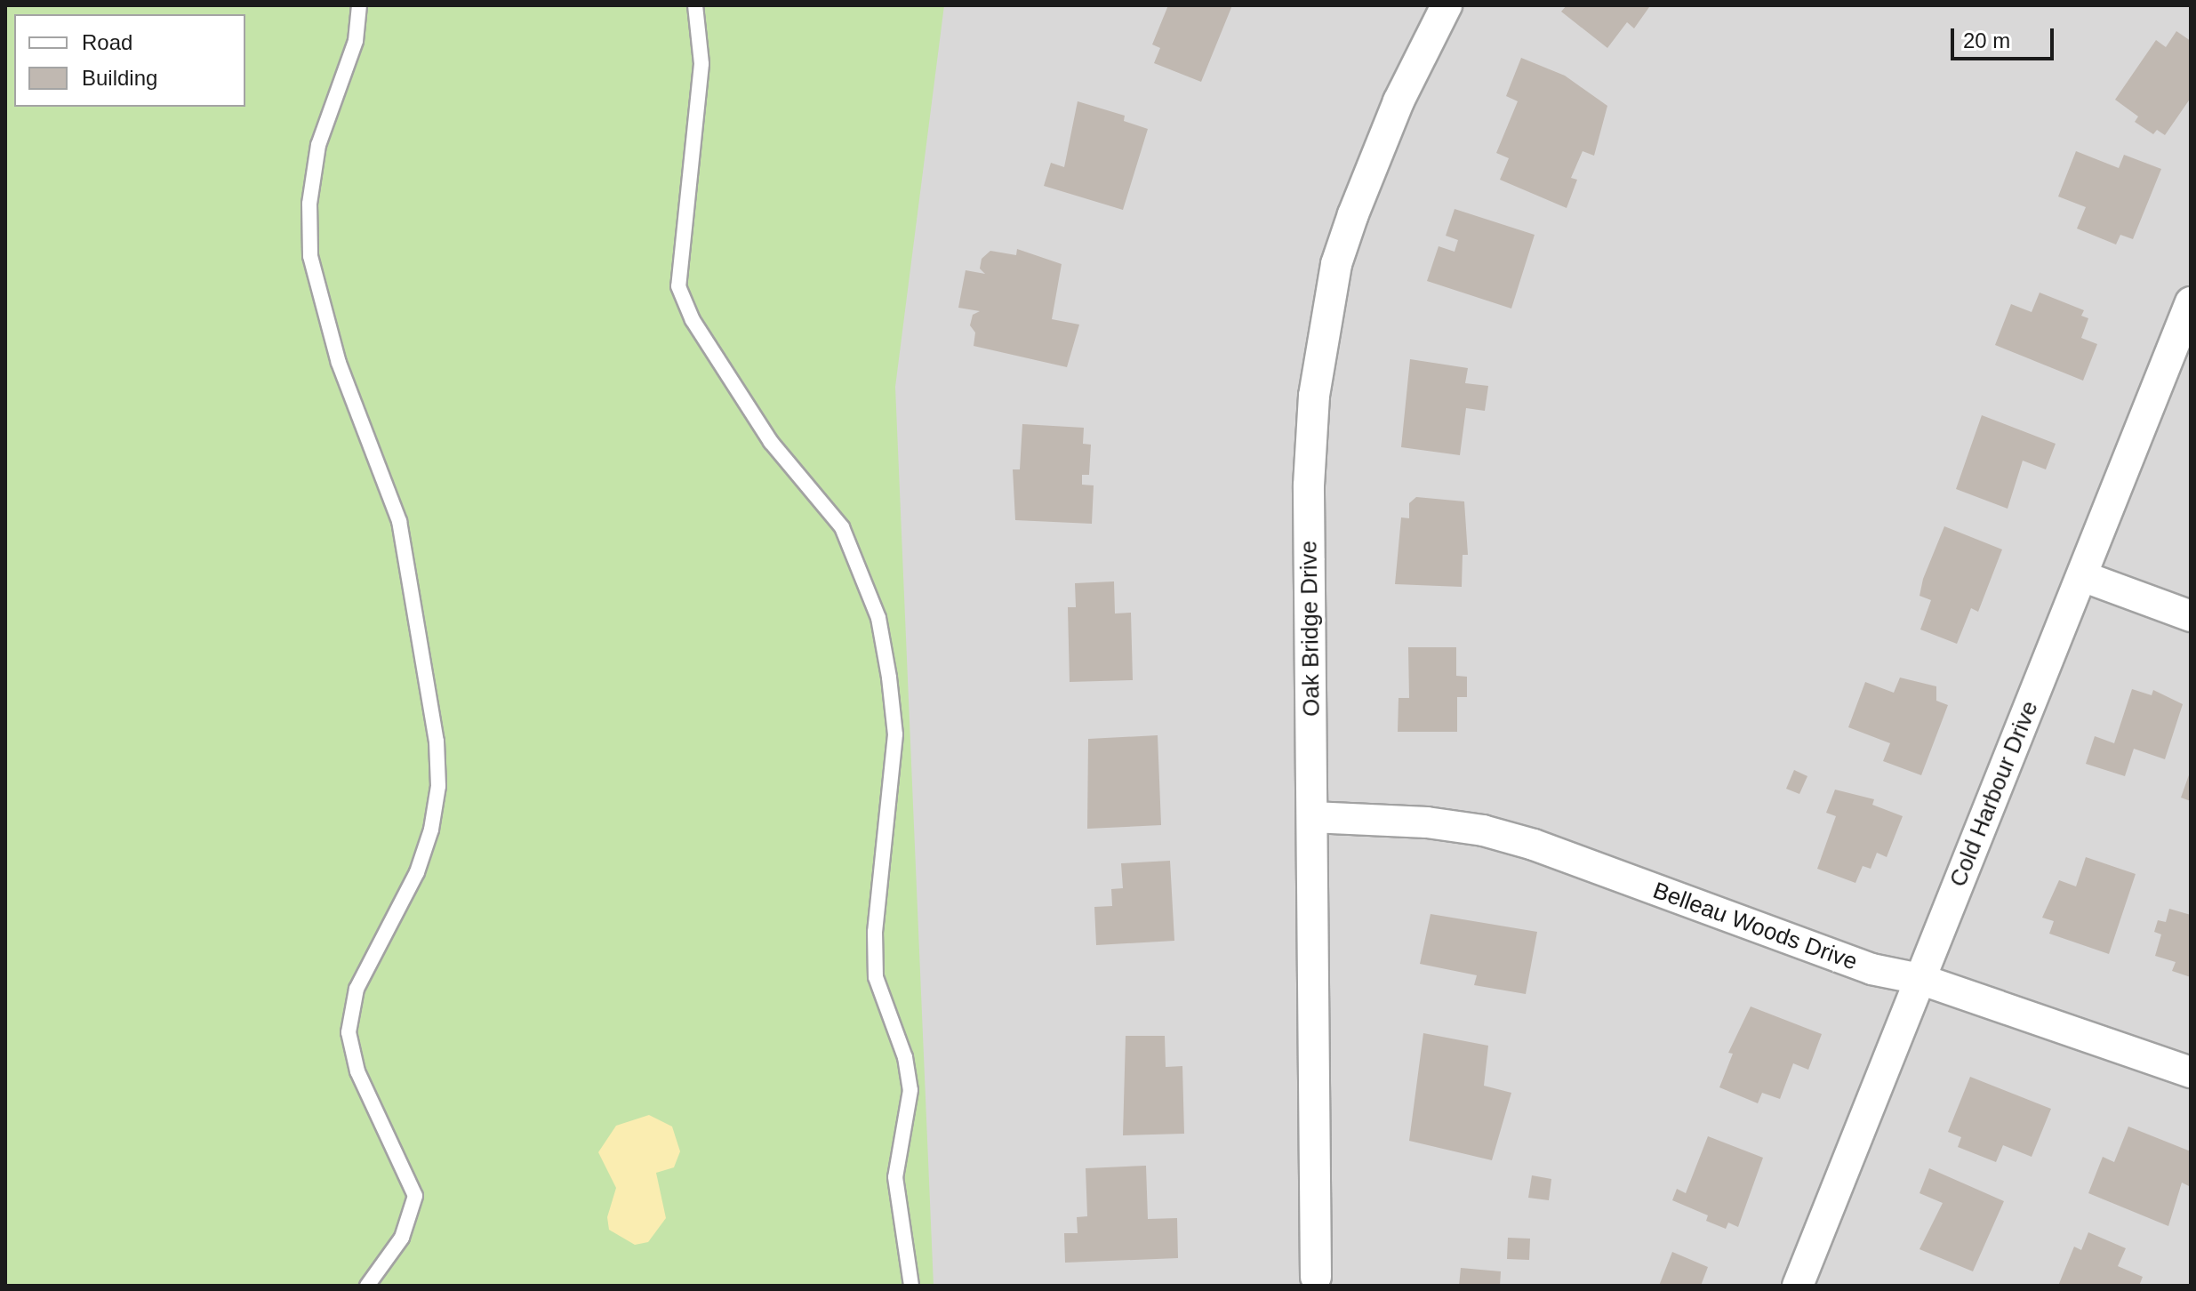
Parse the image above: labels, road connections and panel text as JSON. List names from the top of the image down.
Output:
{
  "streets": {
    "street": ["Oak Bridge Drive", "Cold Harbour Drive", "Belleau Woods Drive"]
  },
  "crossings": [
    ["Oak Bridge Drive", "Belleau Woods Drive"],
    ["Cold Harbour Drive", "Belleau Woods Drive"]
  ],
  "legend": ["Road", "Building"],
  "scale_bar": "20 m"
}
